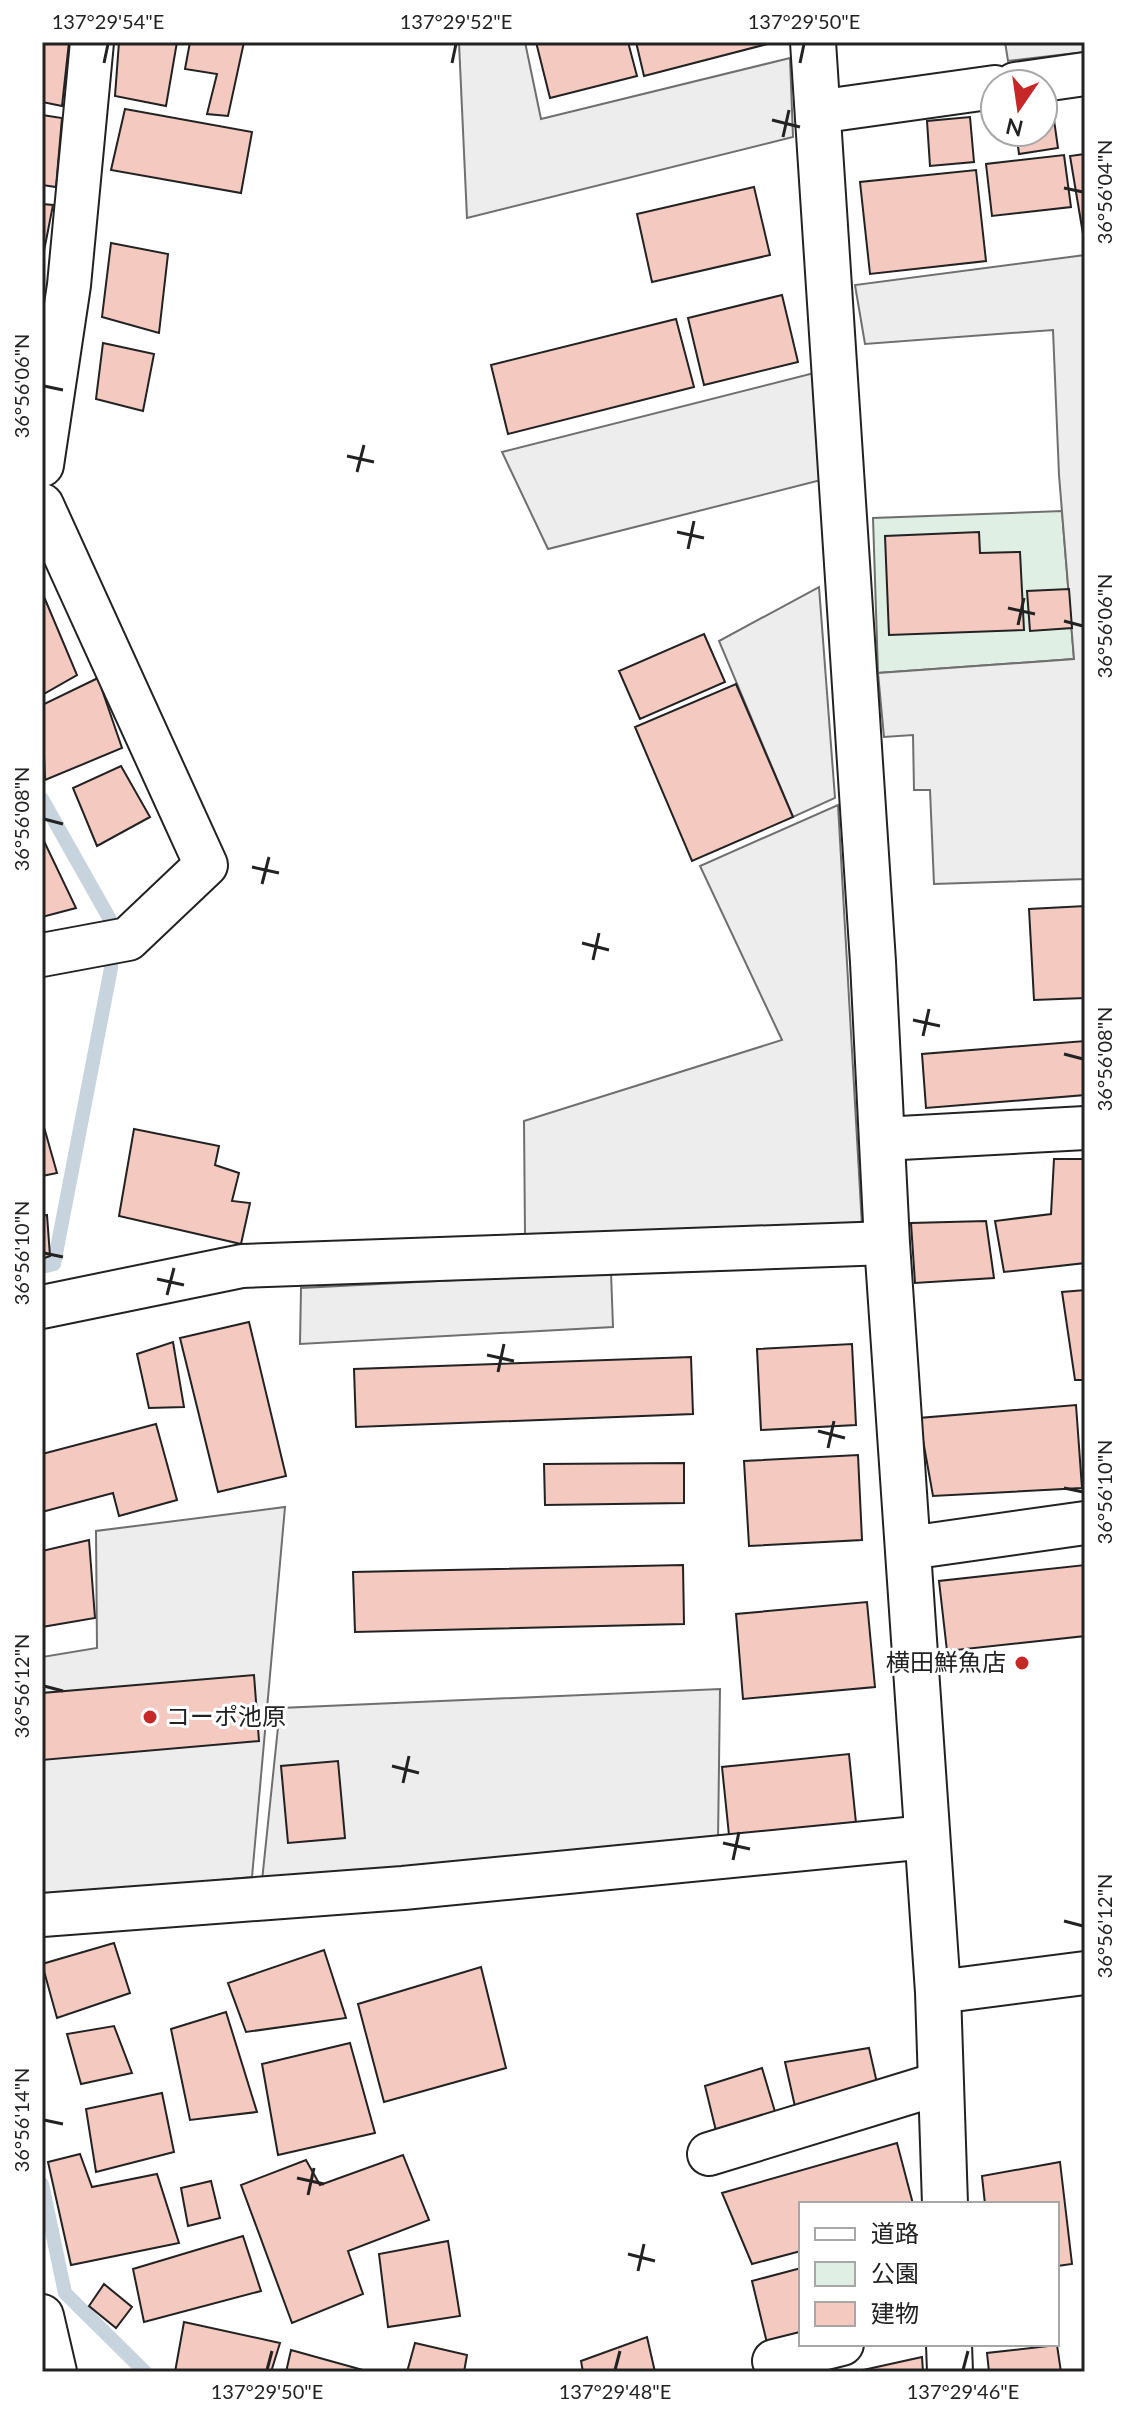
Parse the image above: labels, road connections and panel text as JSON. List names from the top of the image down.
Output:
{
  "places": ["横田鮮魚店", "コーポ池原"],
  "legend": ["道路", "公園", "建物"],
  "north": "bottom",
  "coordinates": [
    "137°29'54\"E",
    "137°29'52\"E",
    "137°29'50\"E",
    "36°56'04\"N",
    "36°56'06\"N",
    "36°56'08\"N",
    "36°56'10\"N",
    "36°56'12\"N",
    "36°56'14\"N",
    "137°29'48\"E",
    "137°29'46\"E"
  ]
}
